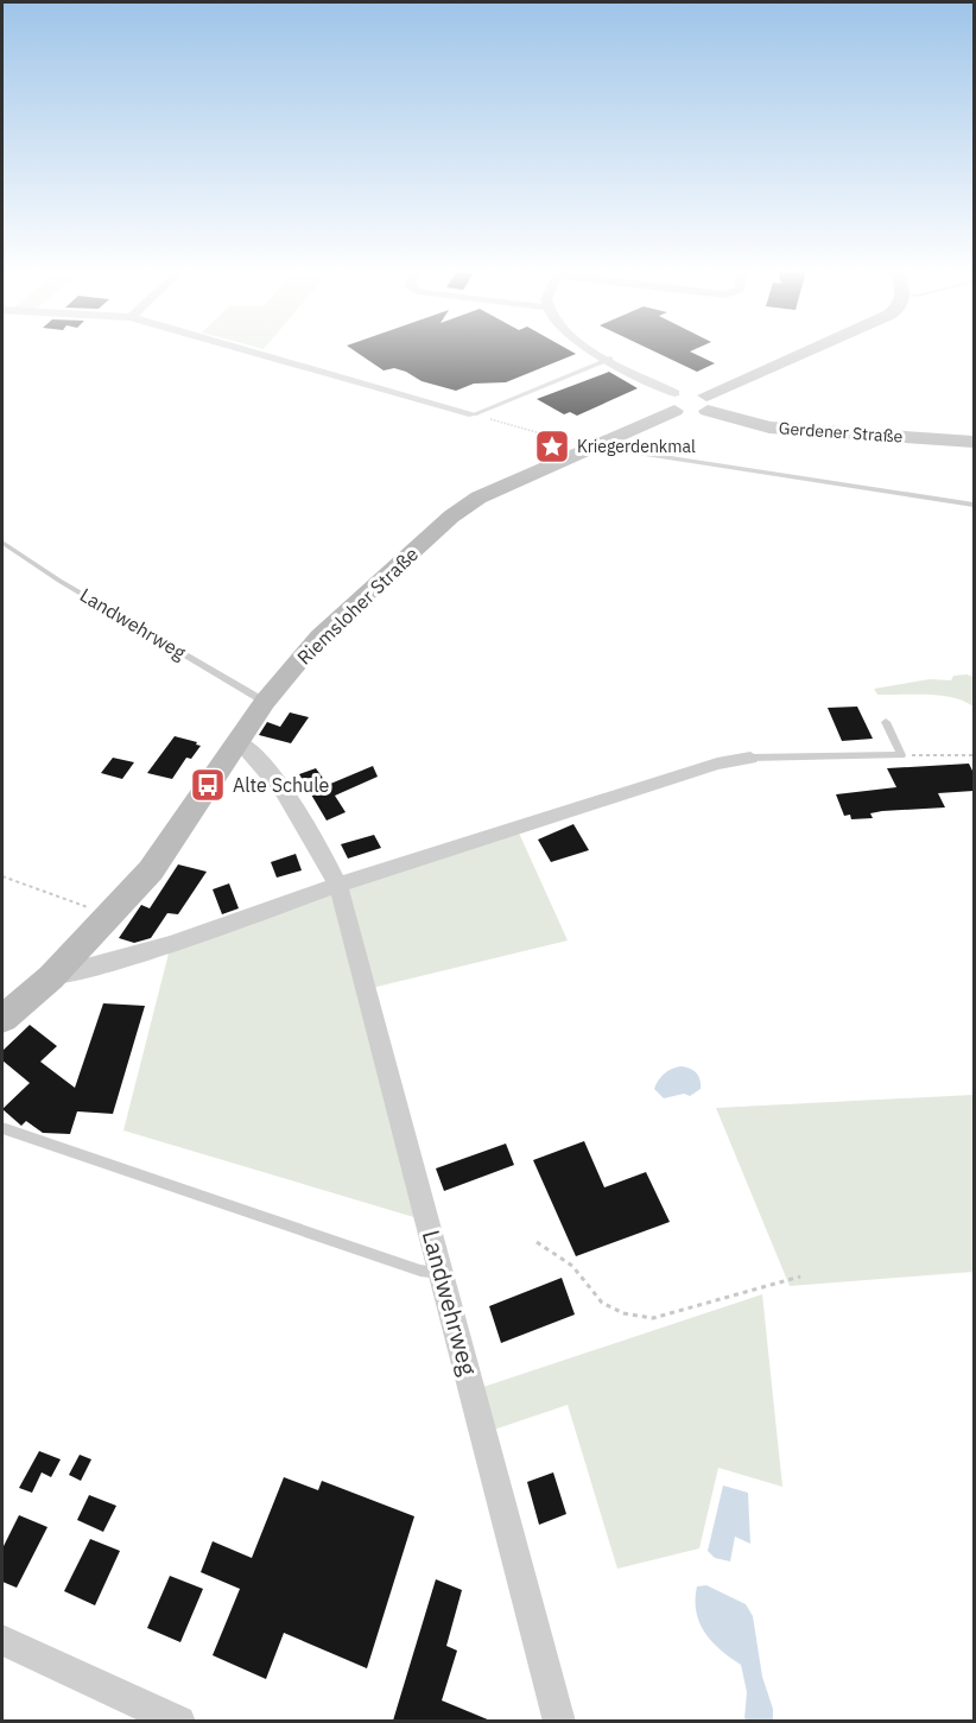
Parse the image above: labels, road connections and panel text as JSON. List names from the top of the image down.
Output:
{
  "streets": {
    "main road": ["Gerdener Straße", "Riemsloher Straße"],
    "street": ["Landwehrweg"]
  },
  "crossings": [
    ["Gerdener Straße", "Riemsloher Straße"],
    ["Riemsloher Straße", "Landwehrweg"]
  ],
  "places": {
    "place": ["Kriegerdenkmal"],
    "bus stop": ["Alte Schule"]
  }
}
